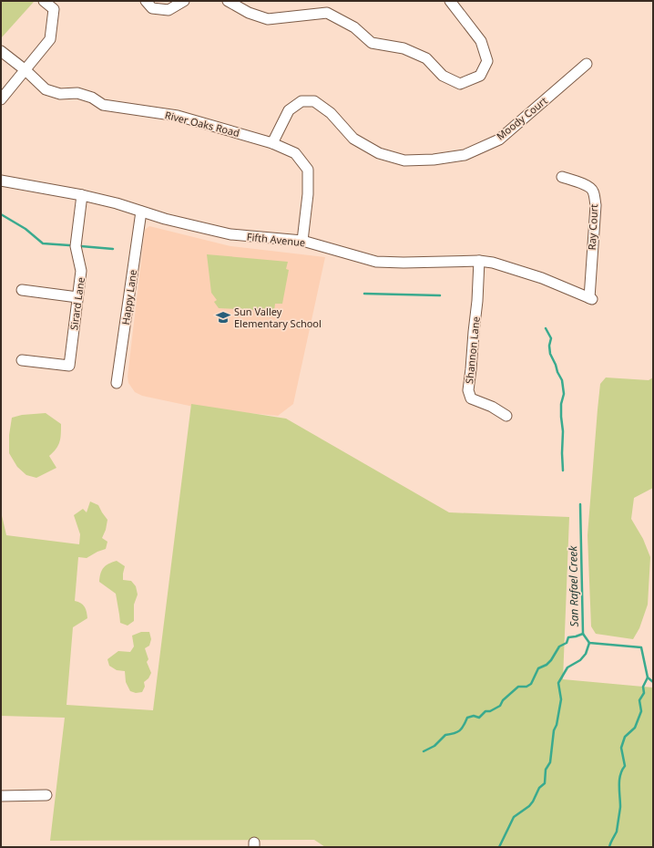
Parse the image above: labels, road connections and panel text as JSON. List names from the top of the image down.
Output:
{
  "streets": {
    "street": [
      "Moody Court",
      "River Oaks Road",
      "Ray Court",
      "Fifth Avenue",
      "Happy Lane",
      "Sirard Lane",
      "Shannon Lane"
    ]
  },
  "crossings": [
    ["Moody Court", "River Oaks Road"],
    ["River Oaks Road", "Fifth Avenue"],
    ["Ray Court", "Fifth Avenue"],
    ["Fifth Avenue", "Happy Lane"],
    ["Fifth Avenue", "Sirard Lane"],
    ["Fifth Avenue", "Shannon Lane"]
  ],
  "water": ["San Rafael Creek"],
  "places": {
    "school or university": ["Sun Valley Elementary School"]
  }
}
